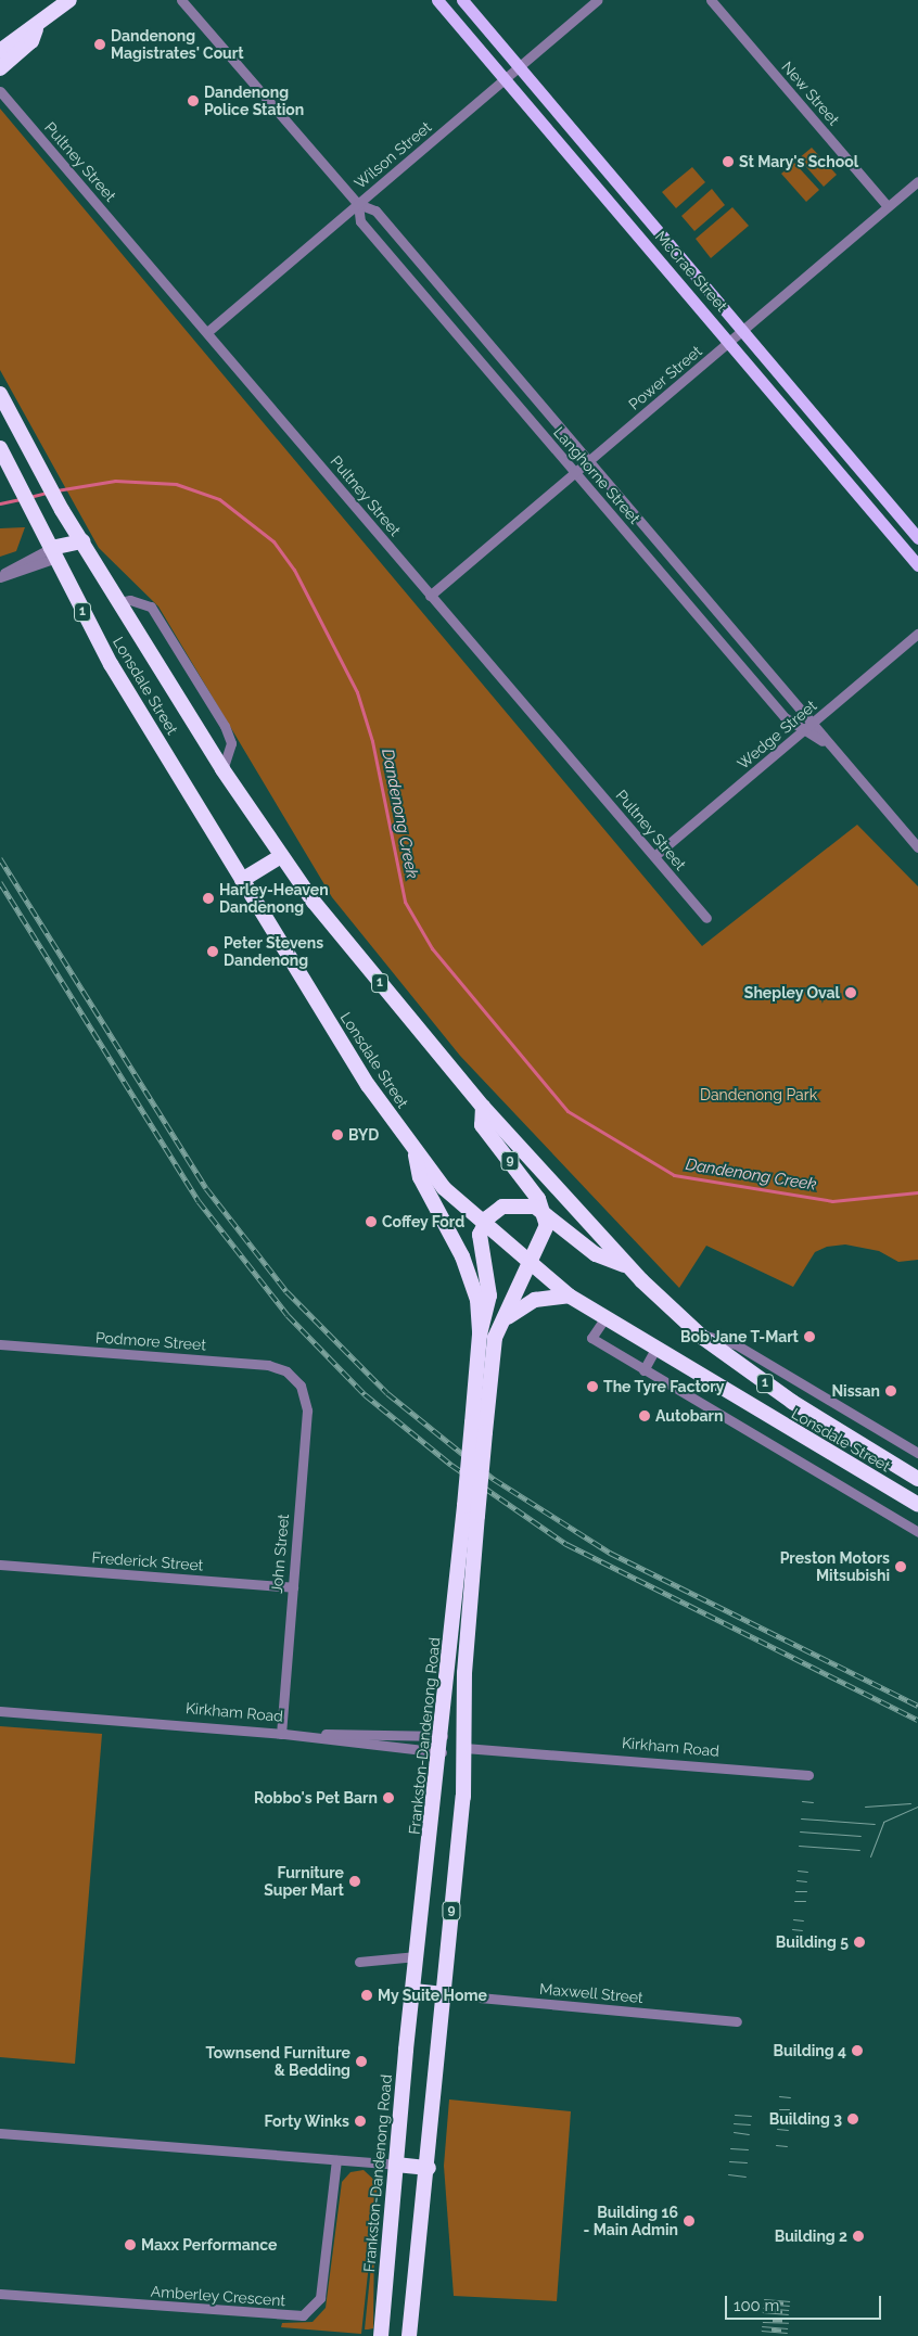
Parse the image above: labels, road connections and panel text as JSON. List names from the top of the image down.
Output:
{
  "streets": {
    "highway": [
      "1",
      "Lonsdale Street",
      "9",
      "Kirkham Road",
      "Frankston-Dandenong Road"
    ],
    "main road": ["McCrae Street"],
    "street": [
      "New Street",
      "Wilson Street",
      "Pultney Street",
      "Power Street",
      "Langhorne Street",
      "Wedge Street",
      "Podmore Street",
      "John Street",
      "Frederick Street",
      "Maxwell Street",
      "Amberley Crescent"
    ]
  },
  "crossings": [
    ["New Street", "Power Street"],
    ["Wilson Street", "Pultney Street"],
    ["Wilson Street", "McCrae Street"],
    ["Wilson Street", "Langhorne Street"],
    ["Pultney Street", "Power Street"],
    ["Pultney Street", "Wedge Street"],
    ["McCrae Street", "Power Street"],
    ["Power Street", "Langhorne Street"],
    ["Langhorne Street", "Wedge Street"],
    ["Lonsdale Street", "9"],
    ["Lonsdale Street", "Frankston-Dandenong Road"],
    ["9", "Kirkham Road"],
    ["9", "Maxwell Street"],
    ["Podmore Street", "John Street"],
    ["John Street", "Frederick Street"],
    ["John Street", "Kirkham Road"],
    ["Kirkham Road", "Frankston-Dandenong Road"]
  ],
  "water": ["Dandenong Creek"],
  "parks": ["Dandenong Park"],
  "places": [
    "Dandenong Magistrates' Court",
    "Dandenong Police Station",
    "St Mary's School",
    "Harley-Heaven Dandenong",
    "Peter Stevens Dandenong",
    "Shepley Oval",
    "BYD",
    "Coffey Ford",
    "Bob Jane T-Mart",
    "The Tyre Factory",
    "Nissan",
    "Autobarn",
    "Preston Motors Mitsubishi",
    "Robbo's Pet Barn",
    "Furniture Super Mart",
    "Building 5",
    "My Suite Home",
    "Building 4",
    "Townsend Furniture & Bedding",
    "Building 3",
    "Forty Winks",
    "Building 16 - Main Admin",
    "Building 2",
    "Maxx Performance"
  ],
  "scale_bar": "100 m"
}
